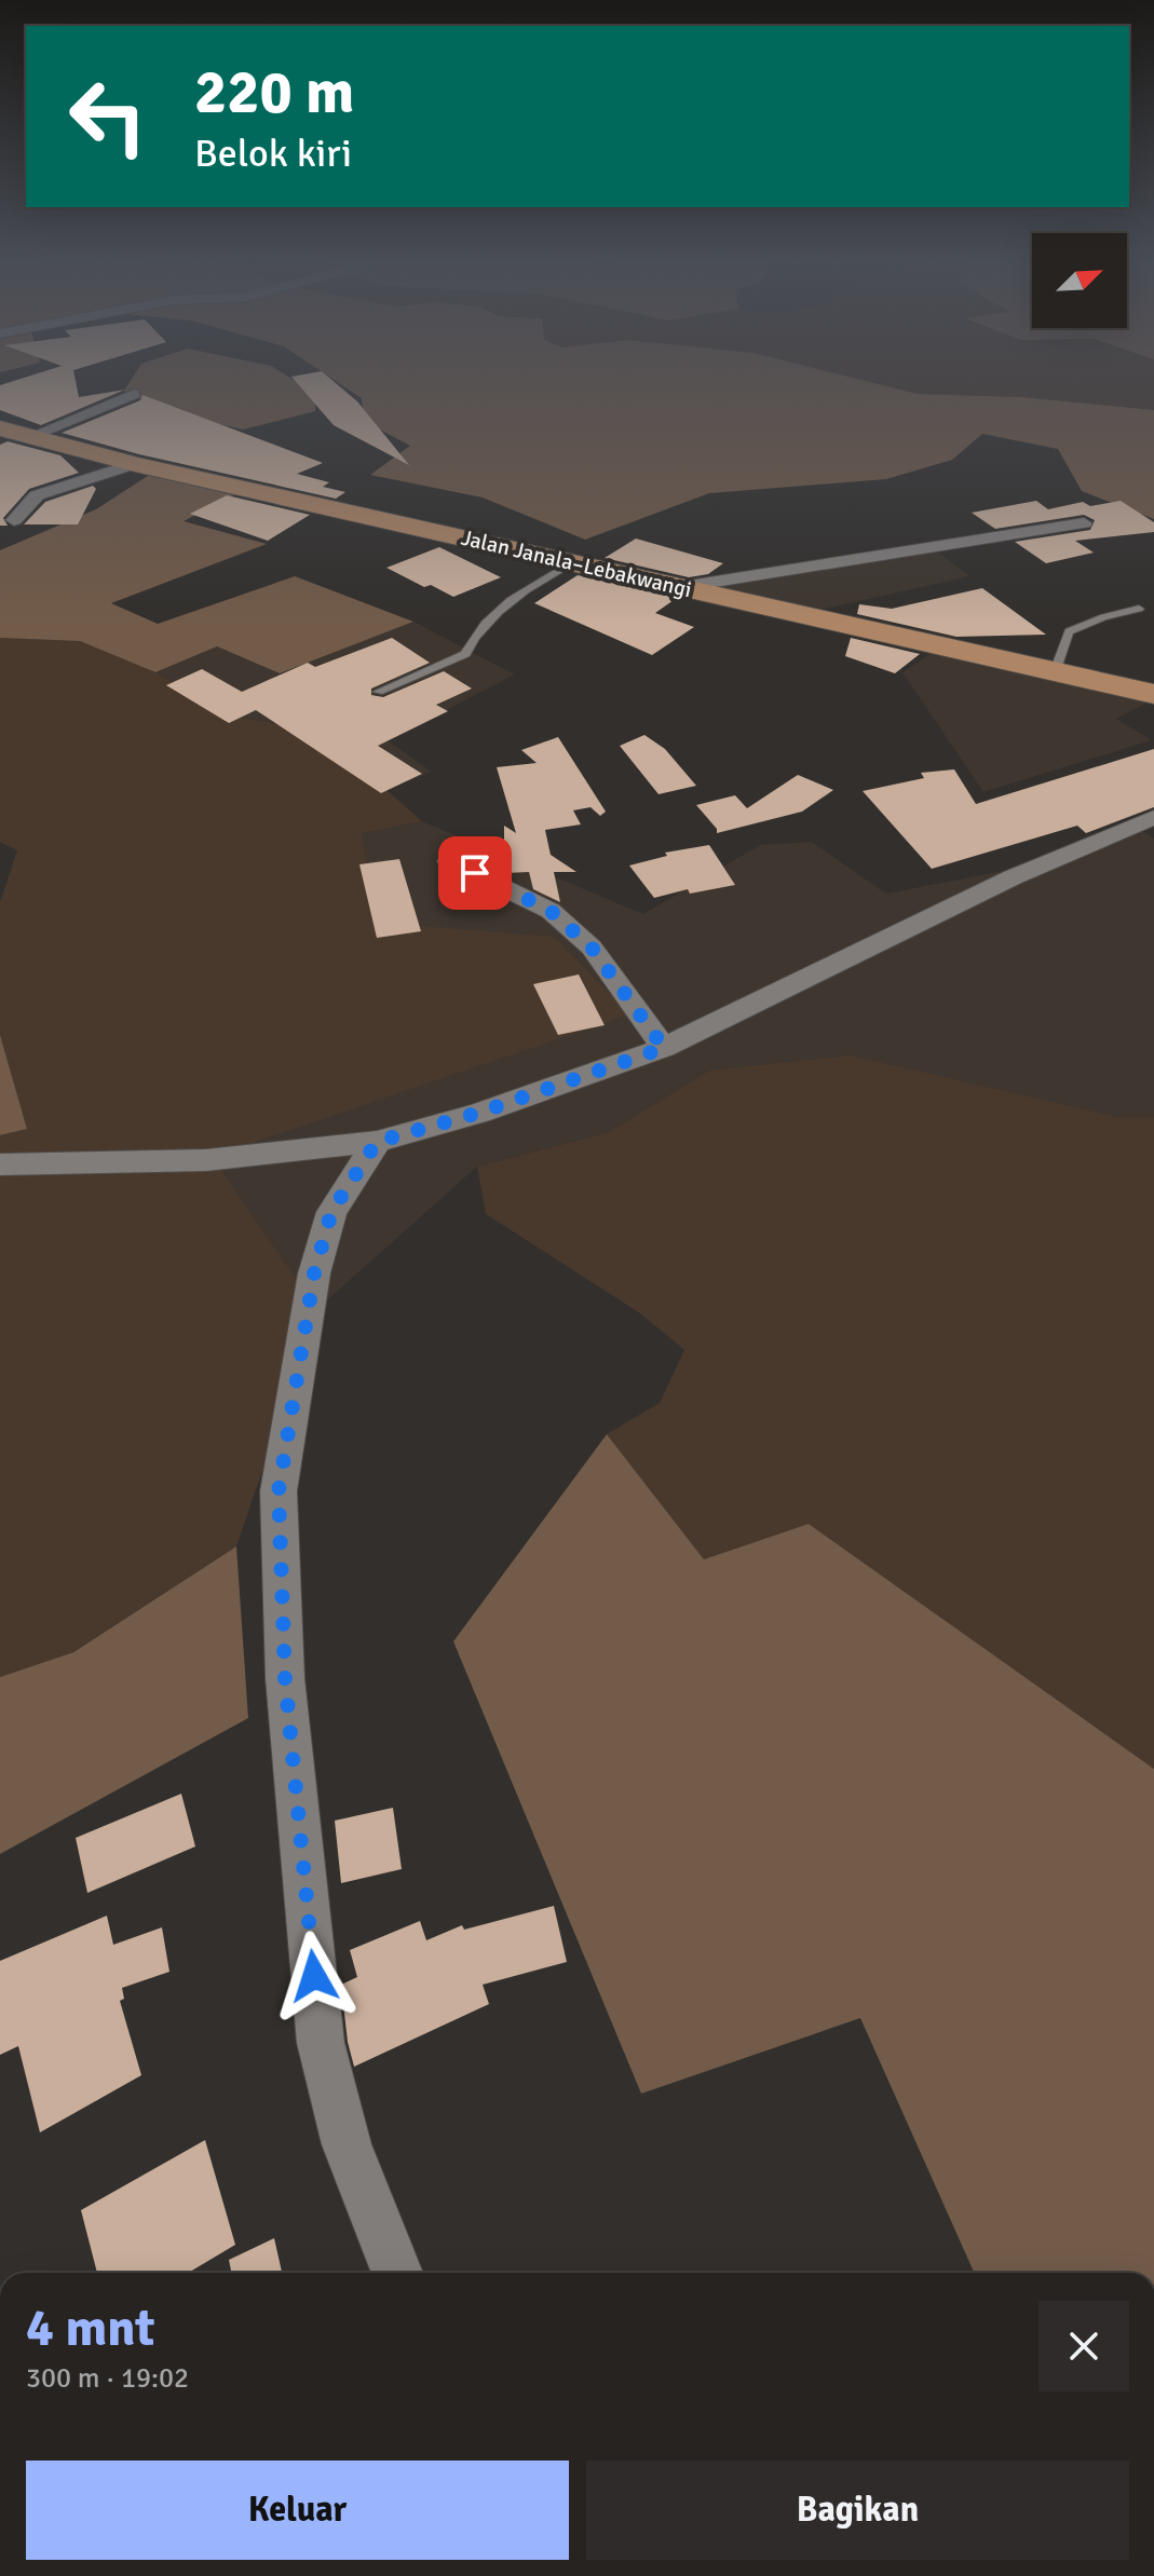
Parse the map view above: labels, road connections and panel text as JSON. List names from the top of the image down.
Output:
{
  "streets": {
    "main road": ["Jalan Janala–Lebakwangi"]
  },
  "north": "top right",
  "page": {
    "turn": ["220 m", "Belok kiri"],
    "heading": ["4 mnt", "300 m · 19:02"],
    "buttons": ["Keluar", "Bagikan"]
  }
}
